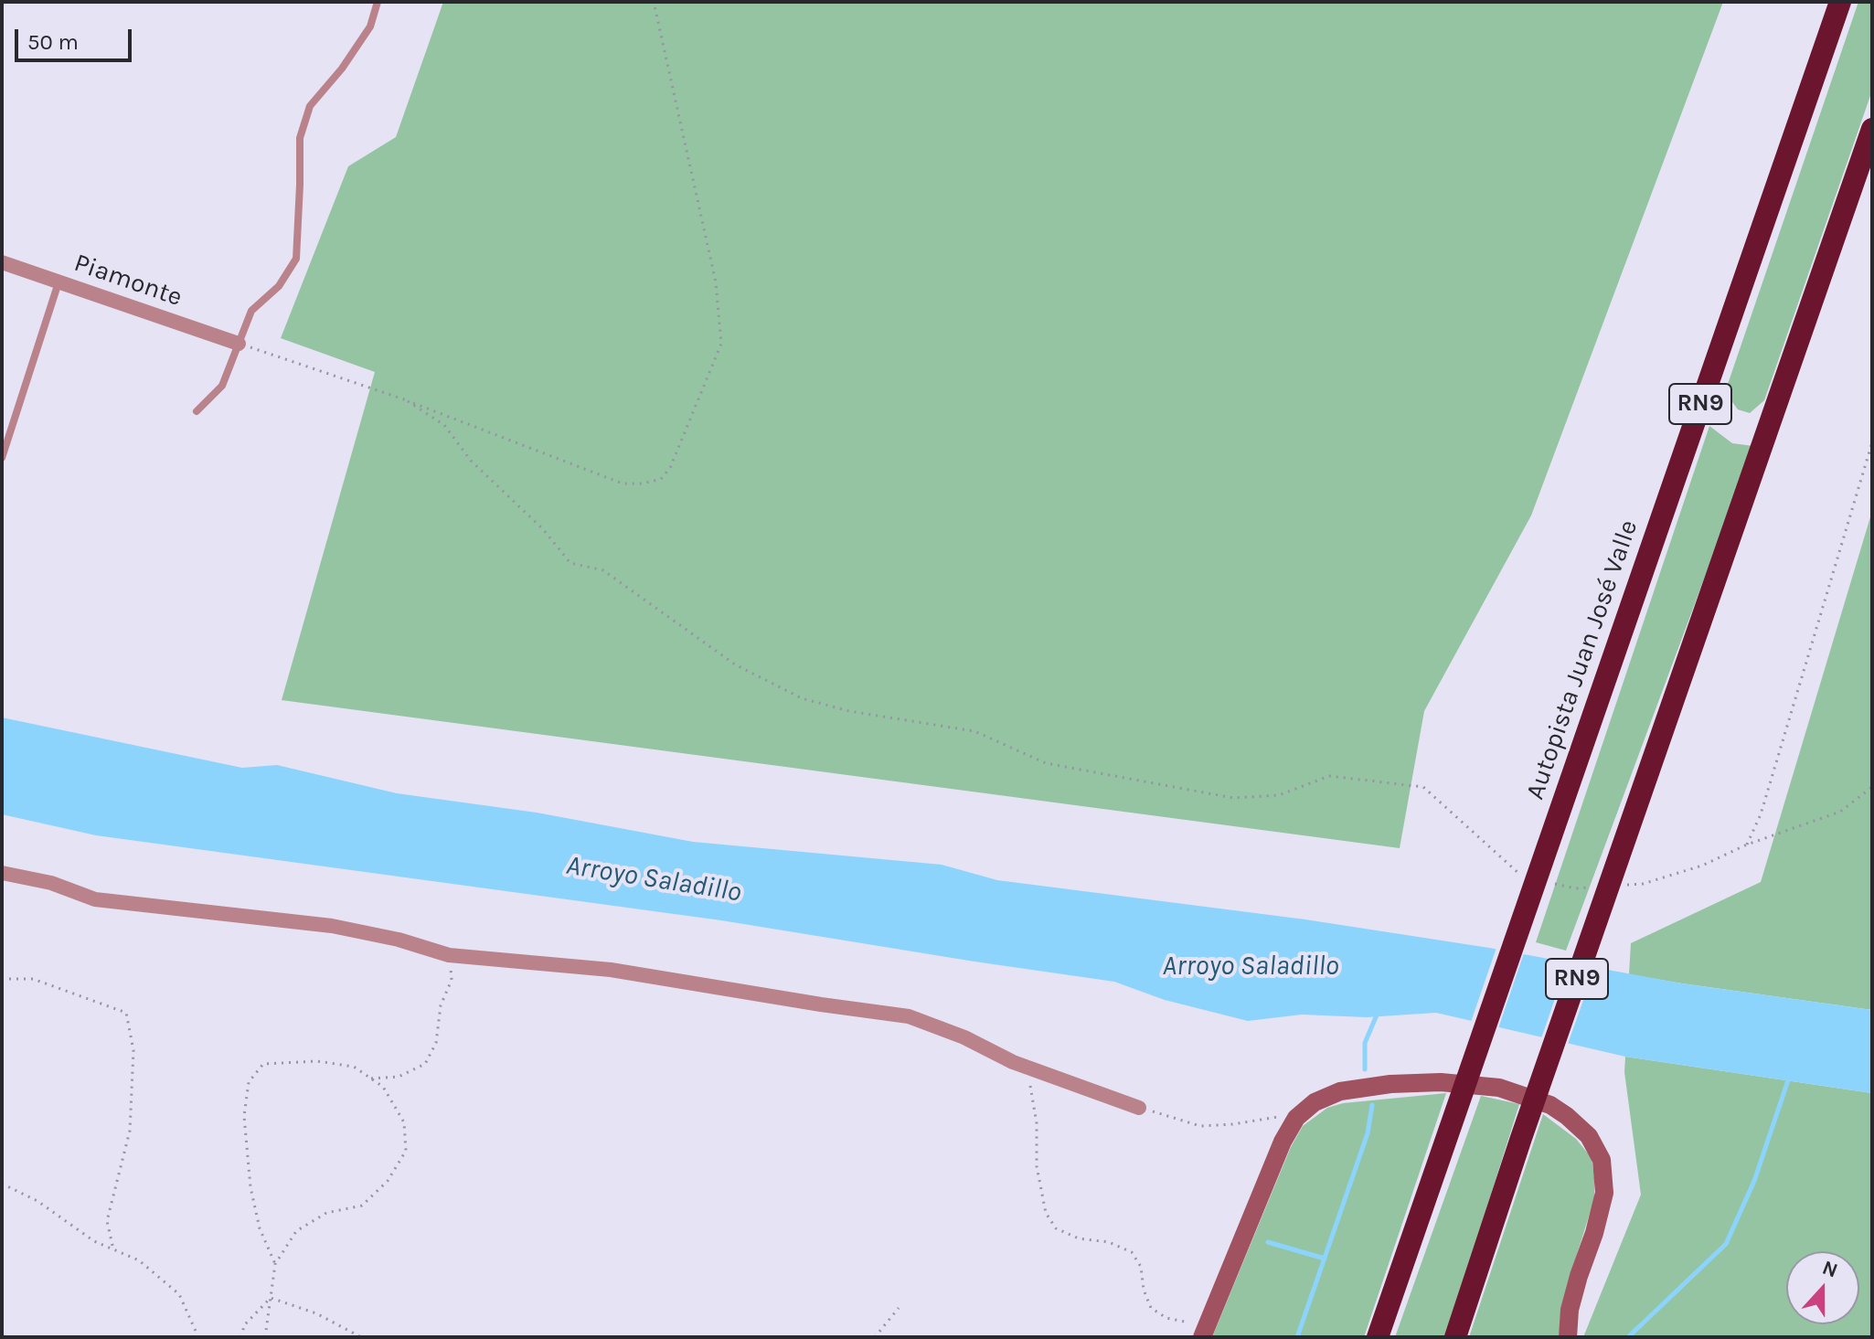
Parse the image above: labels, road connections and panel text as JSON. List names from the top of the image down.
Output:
{
  "streets": {
    "highway": ["RN9", "Autopista Juan José Valle"],
    "street": ["Piamonte"]
  },
  "water": ["Arroyo Saladillo"],
  "scale_bar": "50 m",
  "north": "top"
}
